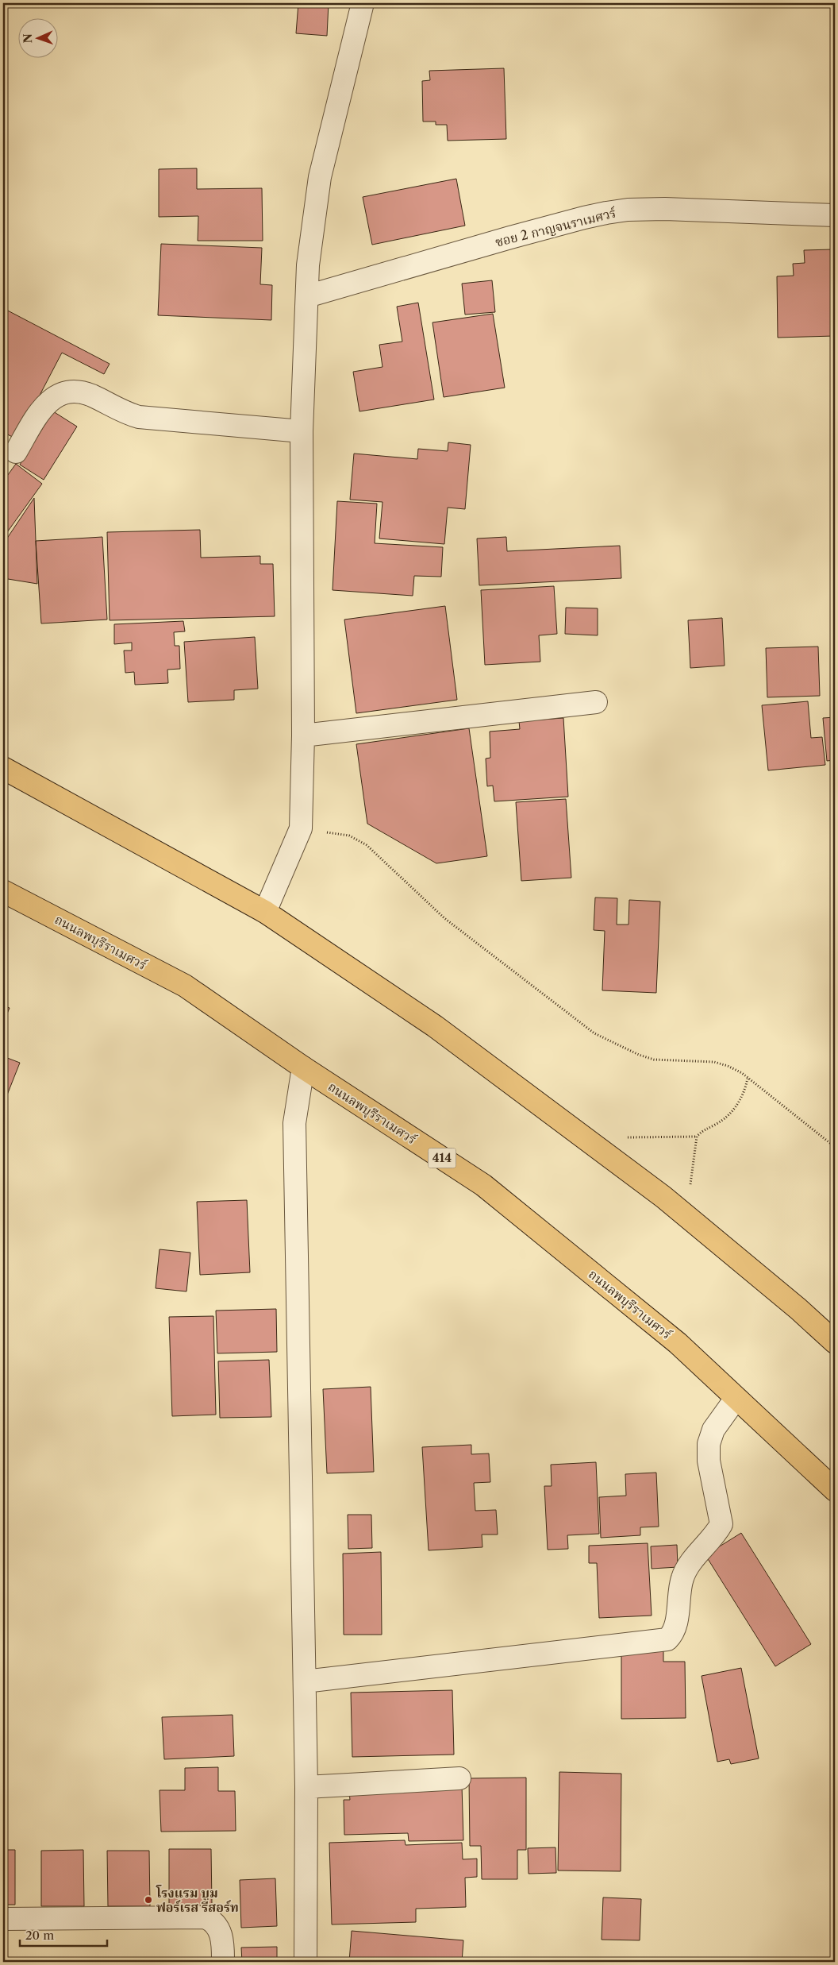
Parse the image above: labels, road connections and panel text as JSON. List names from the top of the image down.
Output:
{
  "streets": {
    "main road": ["ถนนลพบุรีราเมศวร์", "414"],
    "street": ["ซอย 2 กาญจนราเมศวร์"]
  },
  "places": ["โรงแรม บูม ฟอร์เรส รีสอร์ท"],
  "scale_bar": "20 m",
  "north": "left"
}
